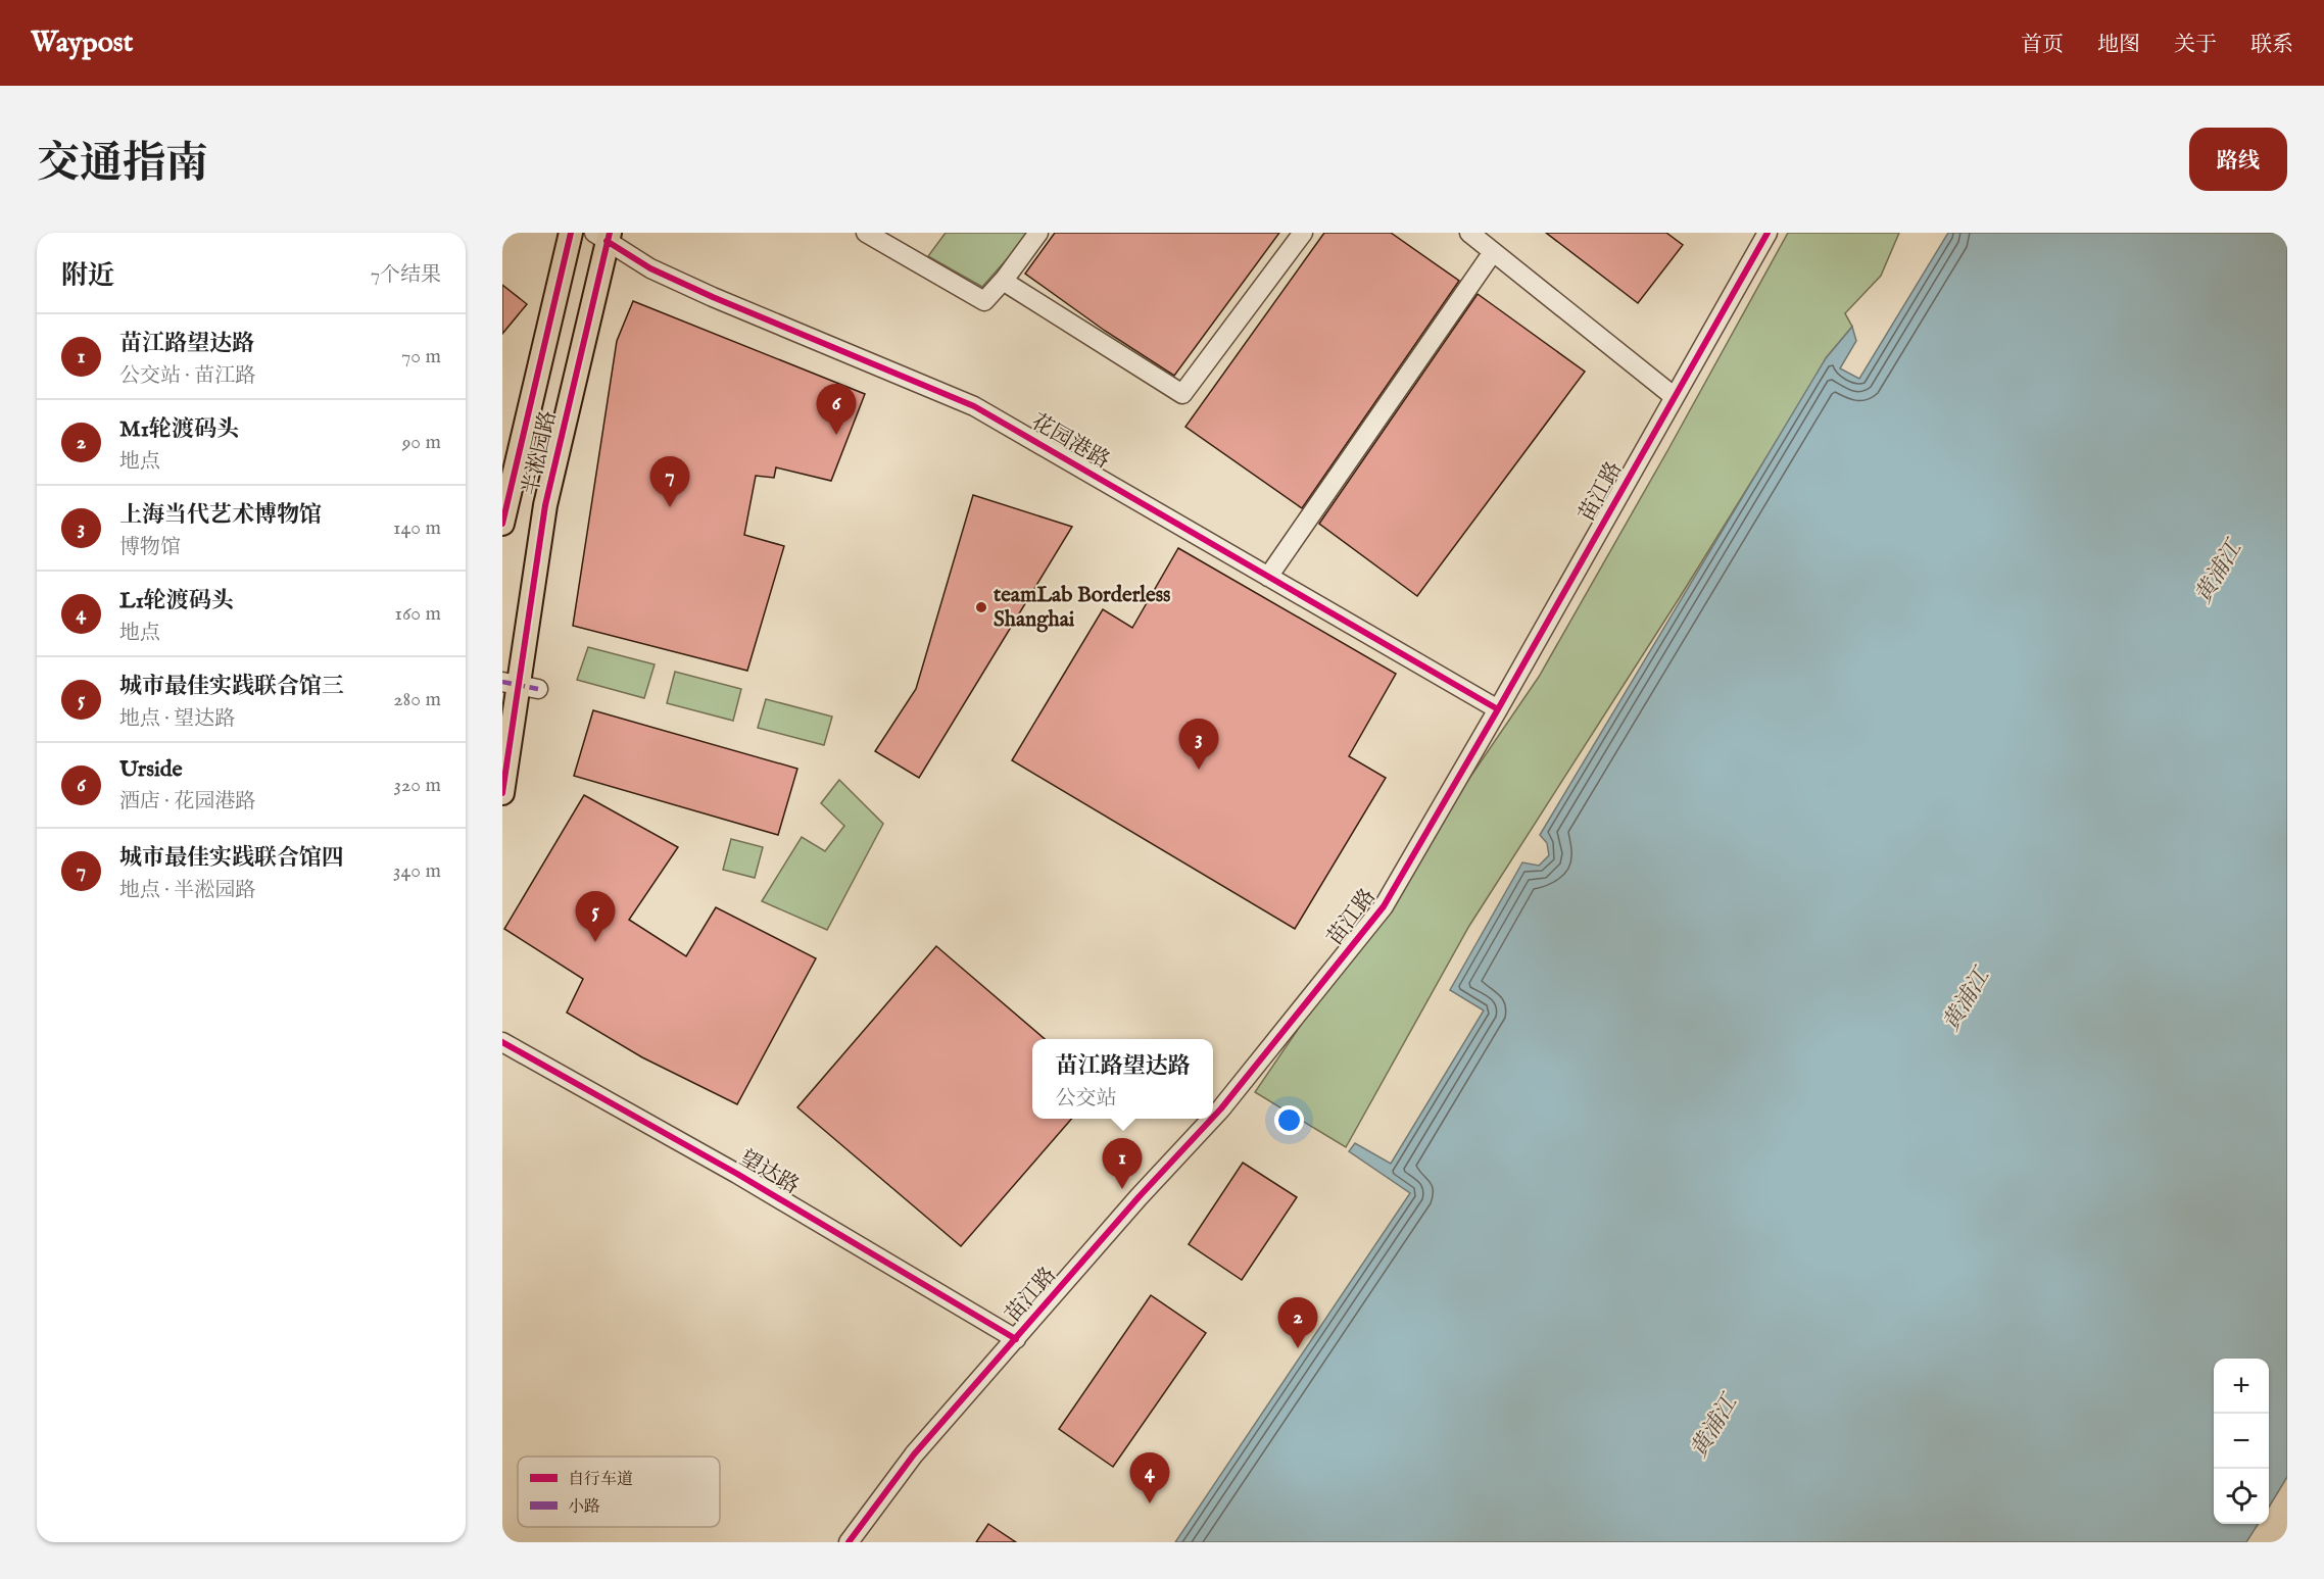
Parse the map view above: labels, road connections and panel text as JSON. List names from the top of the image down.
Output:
{
  "streets": {
    "main road": ["半淞园路"],
    "street": ["花园港路", "苗江路", "望达路"]
  },
  "crossings": [
    ["花园港路", "半淞园路"],
    ["花园港路", "苗江路"],
    ["苗江路", "望达路"]
  ],
  "water": ["黄浦江"],
  "places": ["teamLab Borderless Shanghai"],
  "legend": ["自行车道", "小路"],
  "page": {
    "header": "Waypost",
    "nav": [
      "首页",
      "地图",
      "关于",
      "联系"
    ],
    "title": "交通指南",
    "buttons": "路线",
    "heading": ["附近", "7个结果"],
    "list": [
      {
        "mark": "1",
        "name": "苗江路望达路",
        "note": "公交站 · 苗江路",
        "value": "70 m"
      },
      {
        "mark": "2",
        "name": "M1轮渡码头",
        "note": "地点",
        "value": "90 m"
      },
      {
        "mark": "3",
        "name": "上海当代艺术博物馆",
        "note": "博物馆",
        "value": "140 m"
      },
      {
        "mark": "4",
        "name": "L1轮渡码头",
        "note": "地点",
        "value": "160 m"
      },
      {
        "mark": "5",
        "name": "城市最佳实践联合馆三",
        "note": "地点 · 望达路",
        "value": "280 m"
      },
      {
        "mark": "6",
        "name": "Urside",
        "note": "酒店 · 花园港路",
        "value": "320 m"
      },
      {
        "mark": "7",
        "name": "城市最佳实践联合馆四",
        "note": "地点 · 半淞园路",
        "value": "340 m"
      }
    ],
    "pins": [
      "6",
      "7",
      "3",
      "5",
      "1",
      "2",
      "4"
    ],
    "popup": ["苗江路望达路", "公交站"],
    "map_buttons": ["+", "−"]
  }
}
